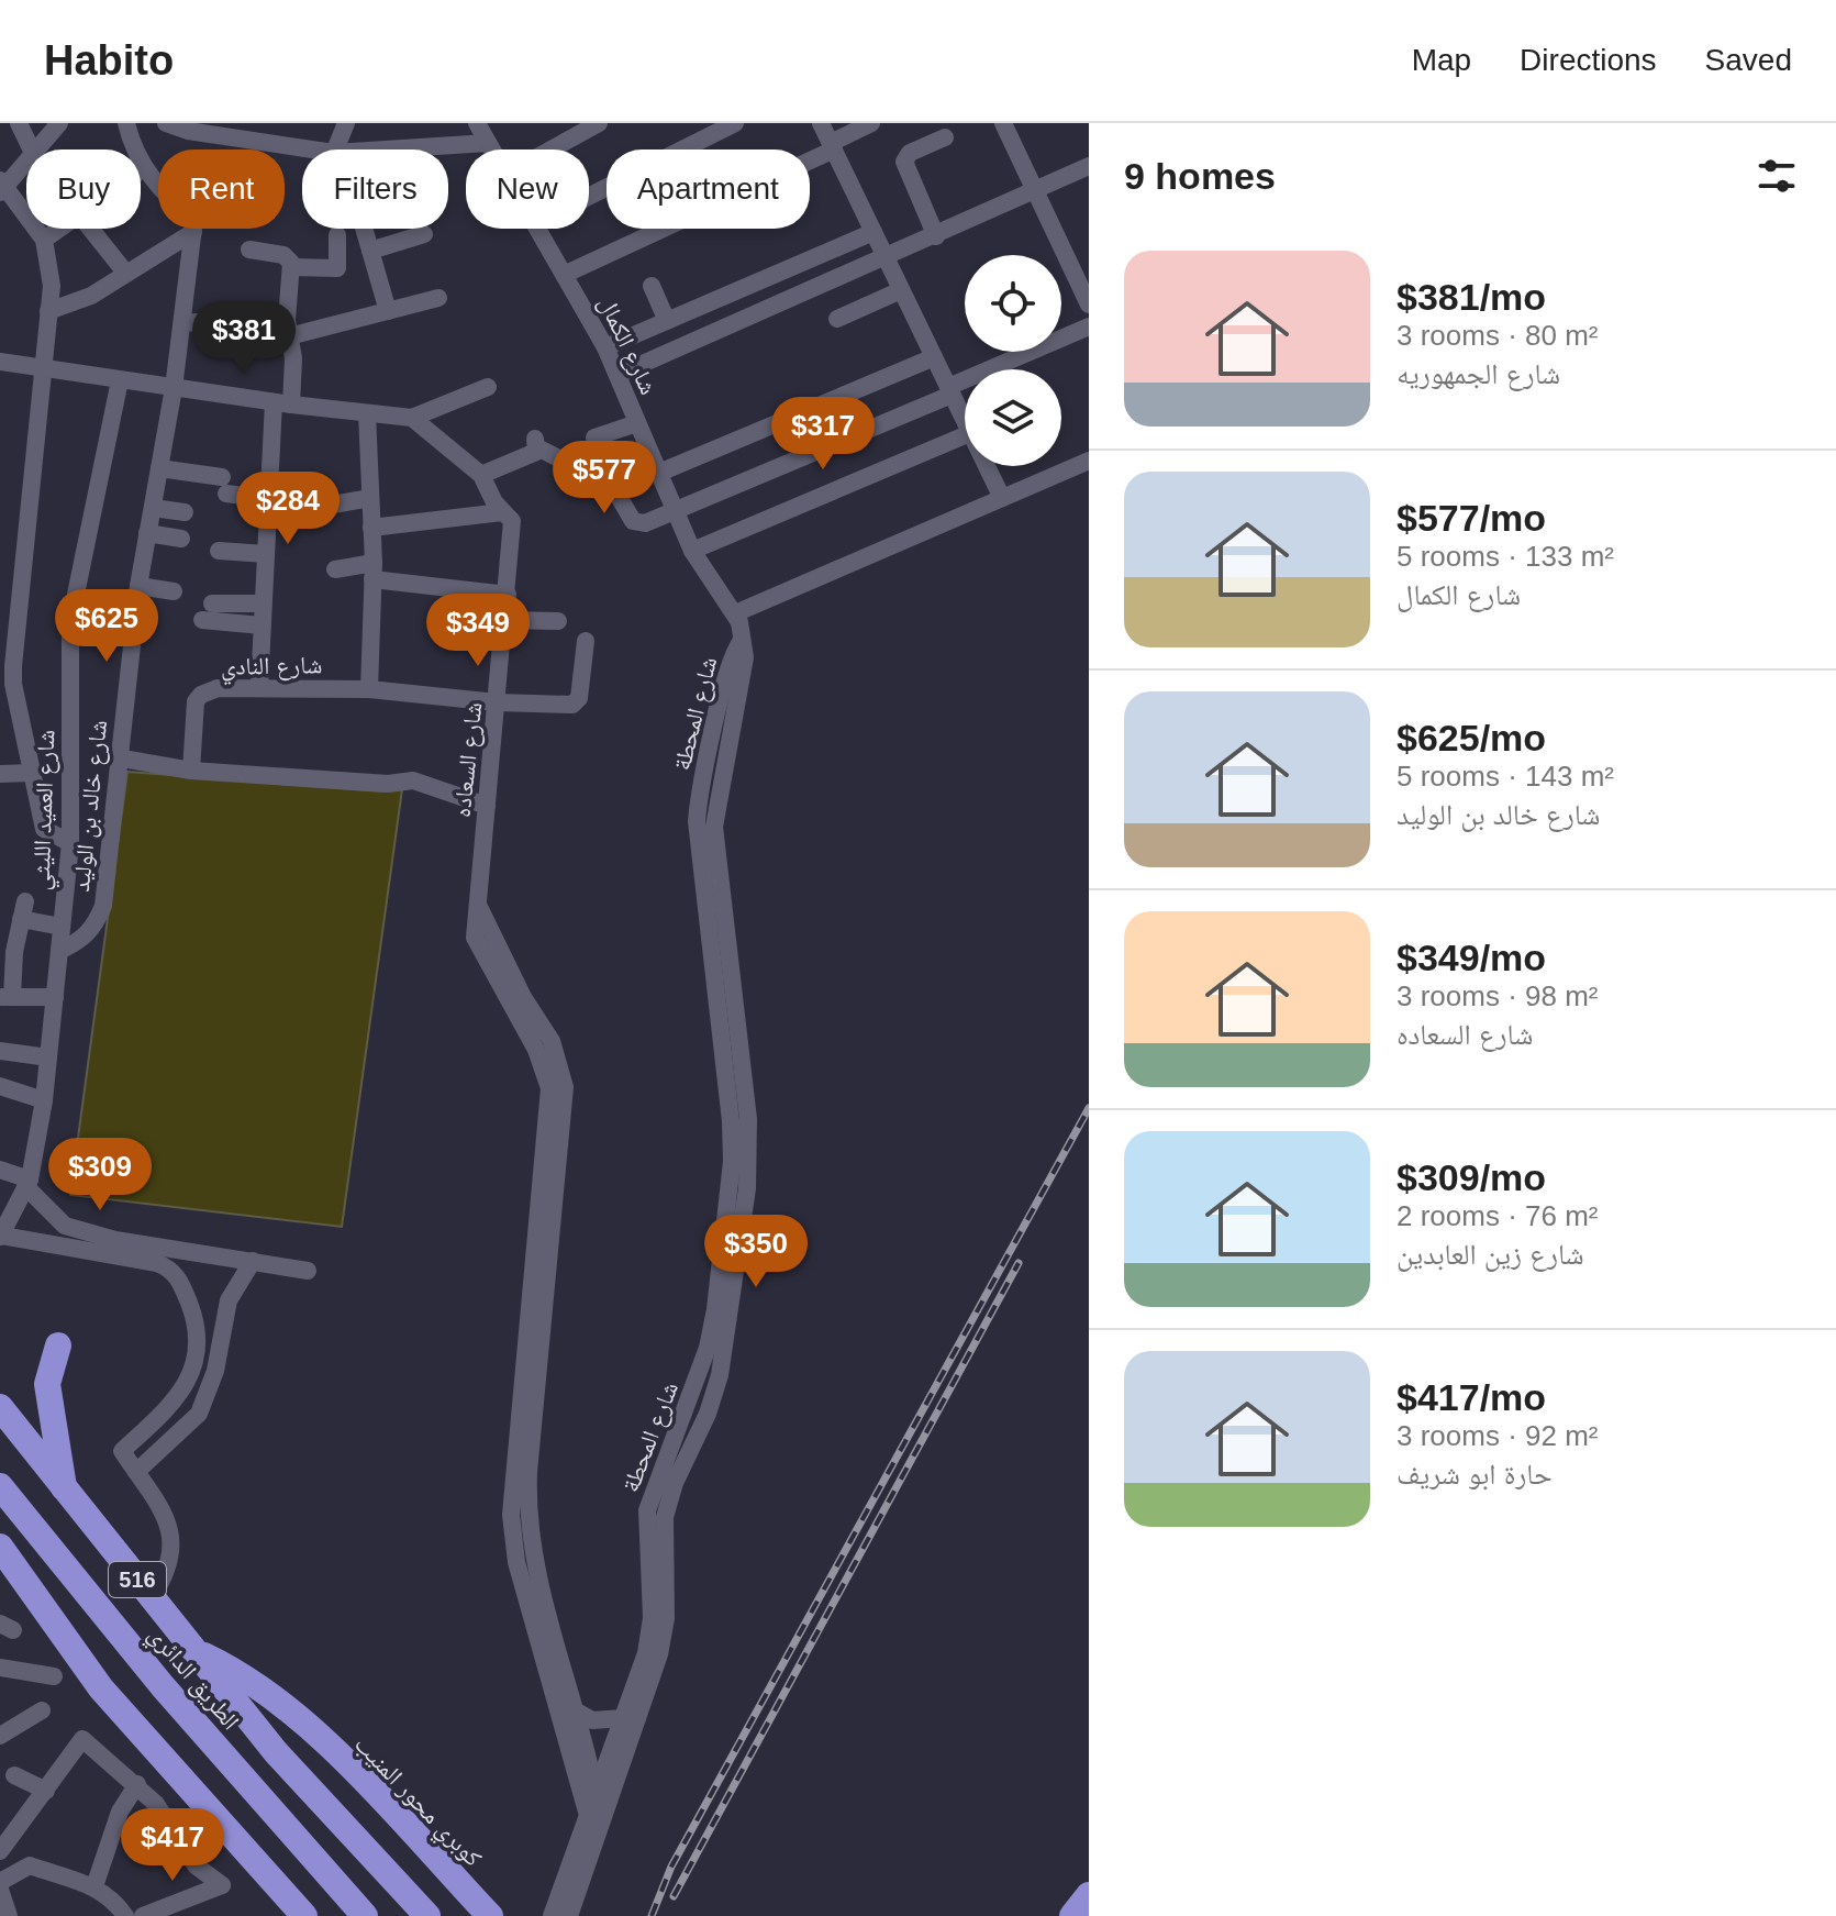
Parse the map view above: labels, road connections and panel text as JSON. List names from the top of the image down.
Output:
{
  "streets": {
    "highway": ["516", "الطريق الدائري", "كوبري محور المنيب"],
    "street": [
      "شارع الكمال",
      "شارع النادي",
      "شارع المحطة",
      "شارع السعاده",
      "شارع خالد بن الوليد",
      "شارع العميد الليثي"
    ]
  },
  "crossings": [
    ["شارع الكمال", "شارع المحطة"],
    ["شارع النادي", "شارع السعاده"],
    ["شارع خالد بن الوليد", "شارع العميد الليثي"],
    ["الطريق الدائري", "كوبري محور المنيب"]
  ],
  "page": {
    "header": "Habito",
    "nav": ["Map", "Directions", "Saved"],
    "heading": "9 homes",
    "chip": [
      "Buy",
      "Rent",
      "Filters",
      "New",
      "Apartment"
    ],
    "list": [
      {
        "name": "$381/mo",
        "note": "3 rooms · 80 m² · شارع الجمهوريه"
      },
      {
        "name": "$577/mo",
        "note": "5 rooms · 133 m² · شارع الكمال"
      },
      {
        "name": "$625/mo",
        "note": "5 rooms · 143 m² · شارع خالد بن الوليد"
      },
      {
        "name": "$349/mo",
        "note": "3 rooms · 98 m² · شارع السعاده"
      },
      {
        "name": "$309/mo",
        "note": "2 rooms · 76 m² · شارع زين العابدين"
      },
      {
        "name": "$417/mo",
        "note": "3 rooms · 92 m² · حارة ابو شريف"
      }
    ],
    "price": [
      "$381",
      "$317",
      "$577",
      "$284",
      "$625",
      "$349",
      "$309",
      "$350",
      "$417"
    ]
  }
}
